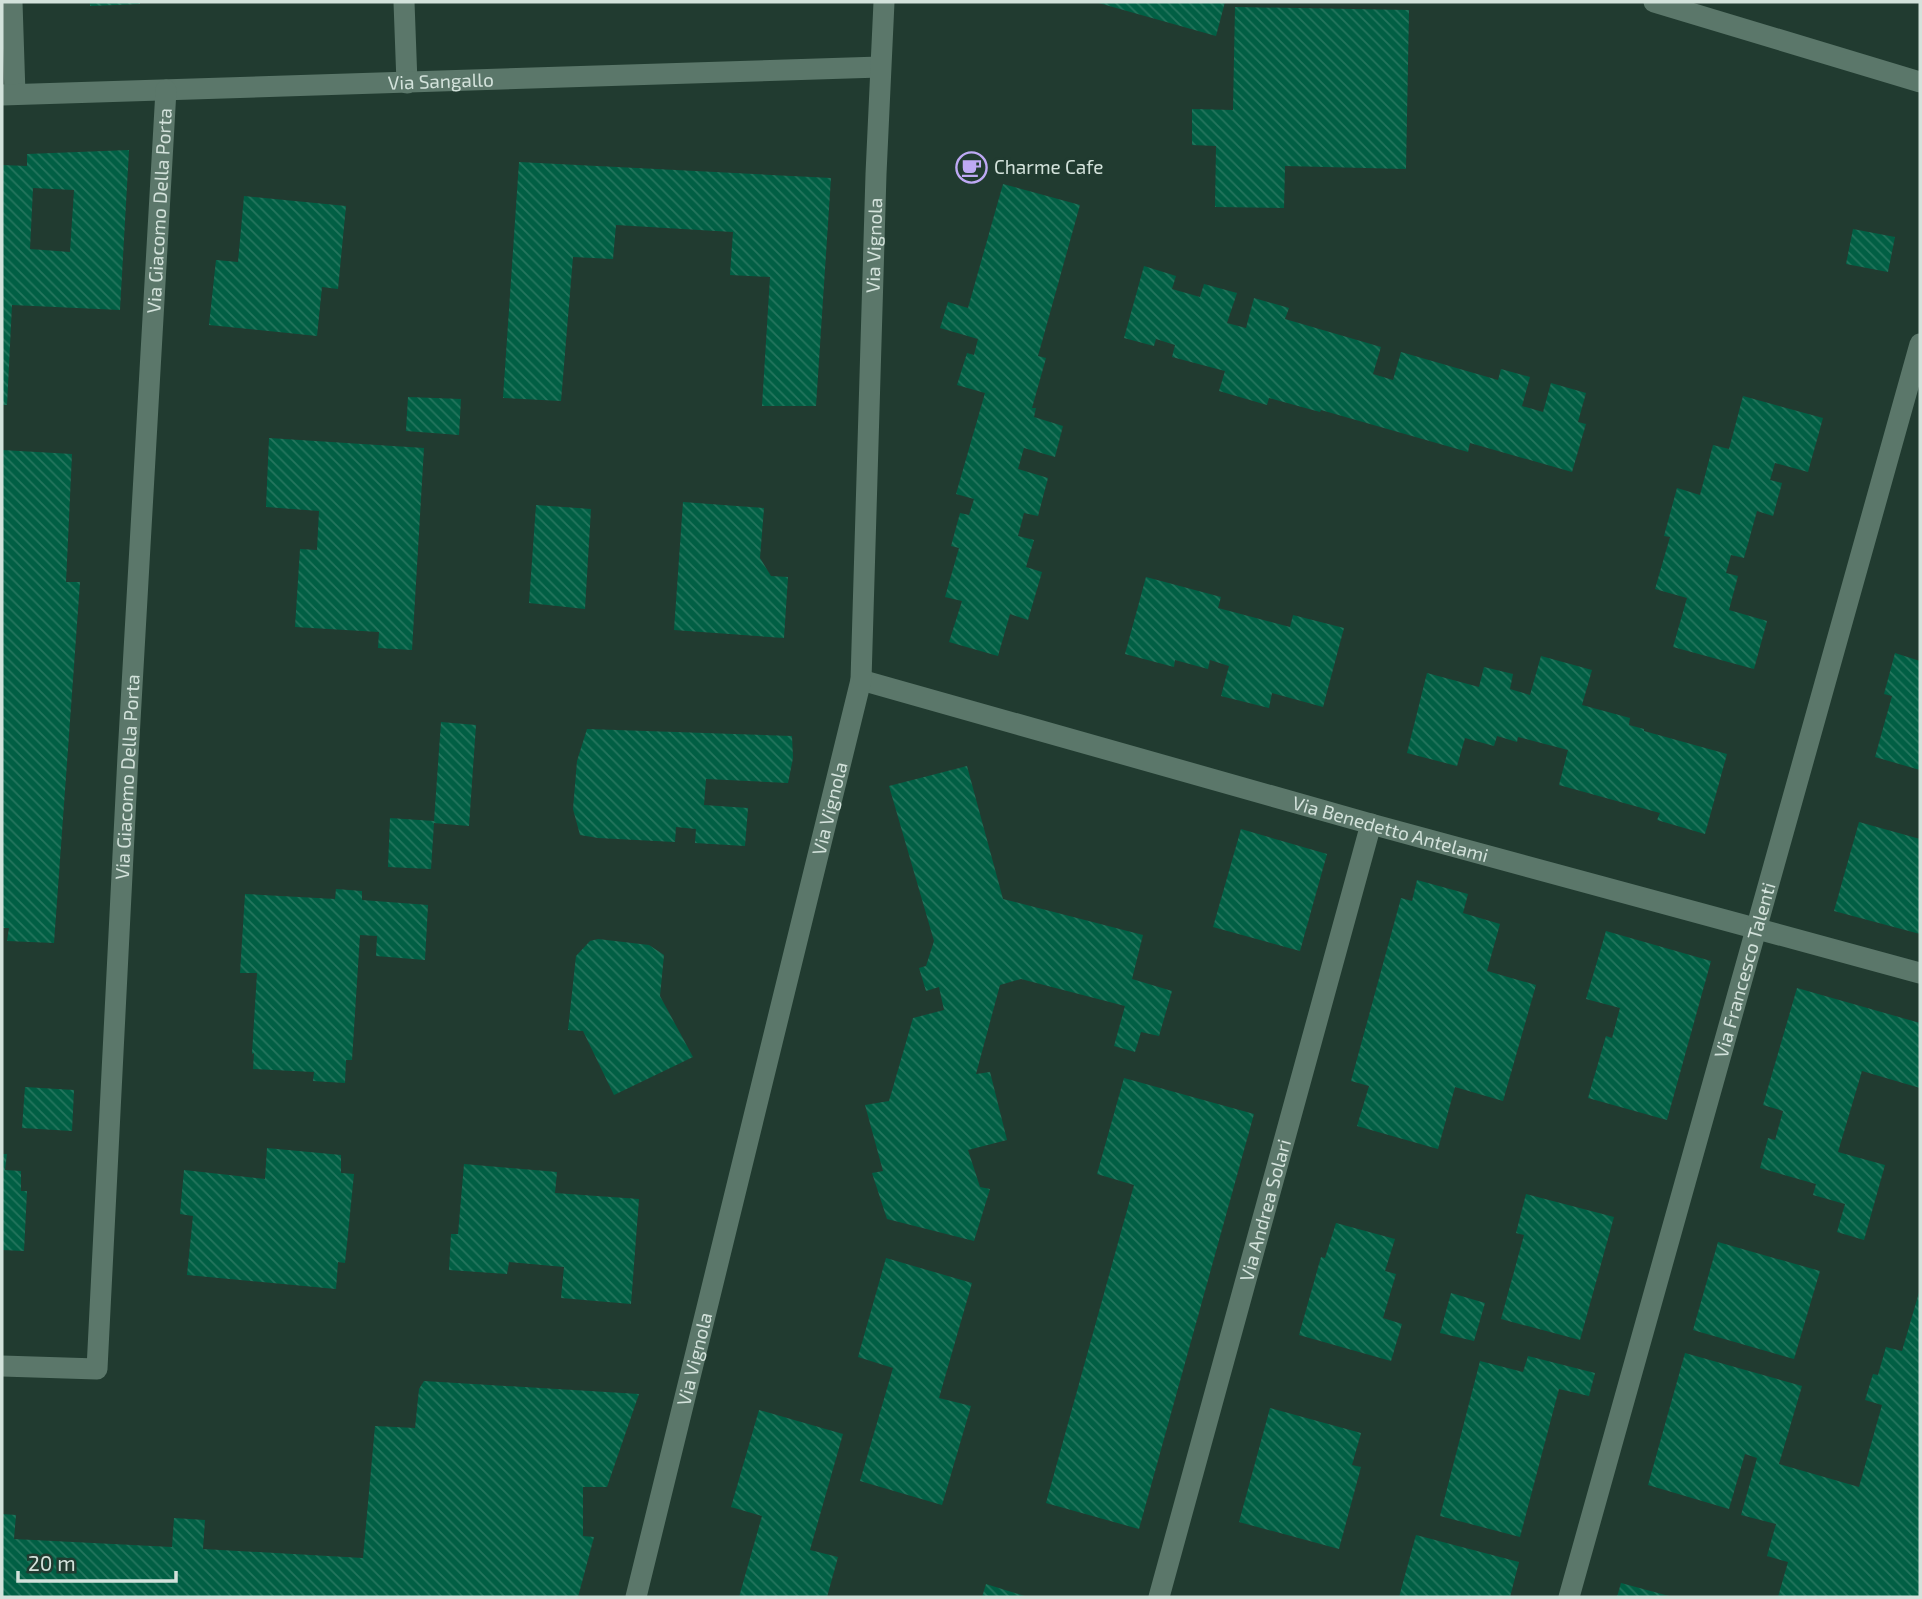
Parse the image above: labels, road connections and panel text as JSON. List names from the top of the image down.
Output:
{
  "streets": {
    "street": [
      "Via Sangallo",
      "Via Giacomo Della Porta",
      "Via Vignola",
      "Via Benedetto Antelami",
      "Via Francesco Talenti",
      "Via Andrea Solari"
    ]
  },
  "crossings": [
    ["Via Sangallo", "Via Giacomo Della Porta"],
    ["Via Sangallo", "Via Vignola"],
    ["Via Vignola", "Via Benedetto Antelami"],
    ["Via Benedetto Antelami", "Via Francesco Talenti"],
    ["Via Benedetto Antelami", "Via Andrea Solari"]
  ],
  "places": {
    "cafe": ["Charme Cafe"]
  },
  "scale_bar": "20 m"
}
